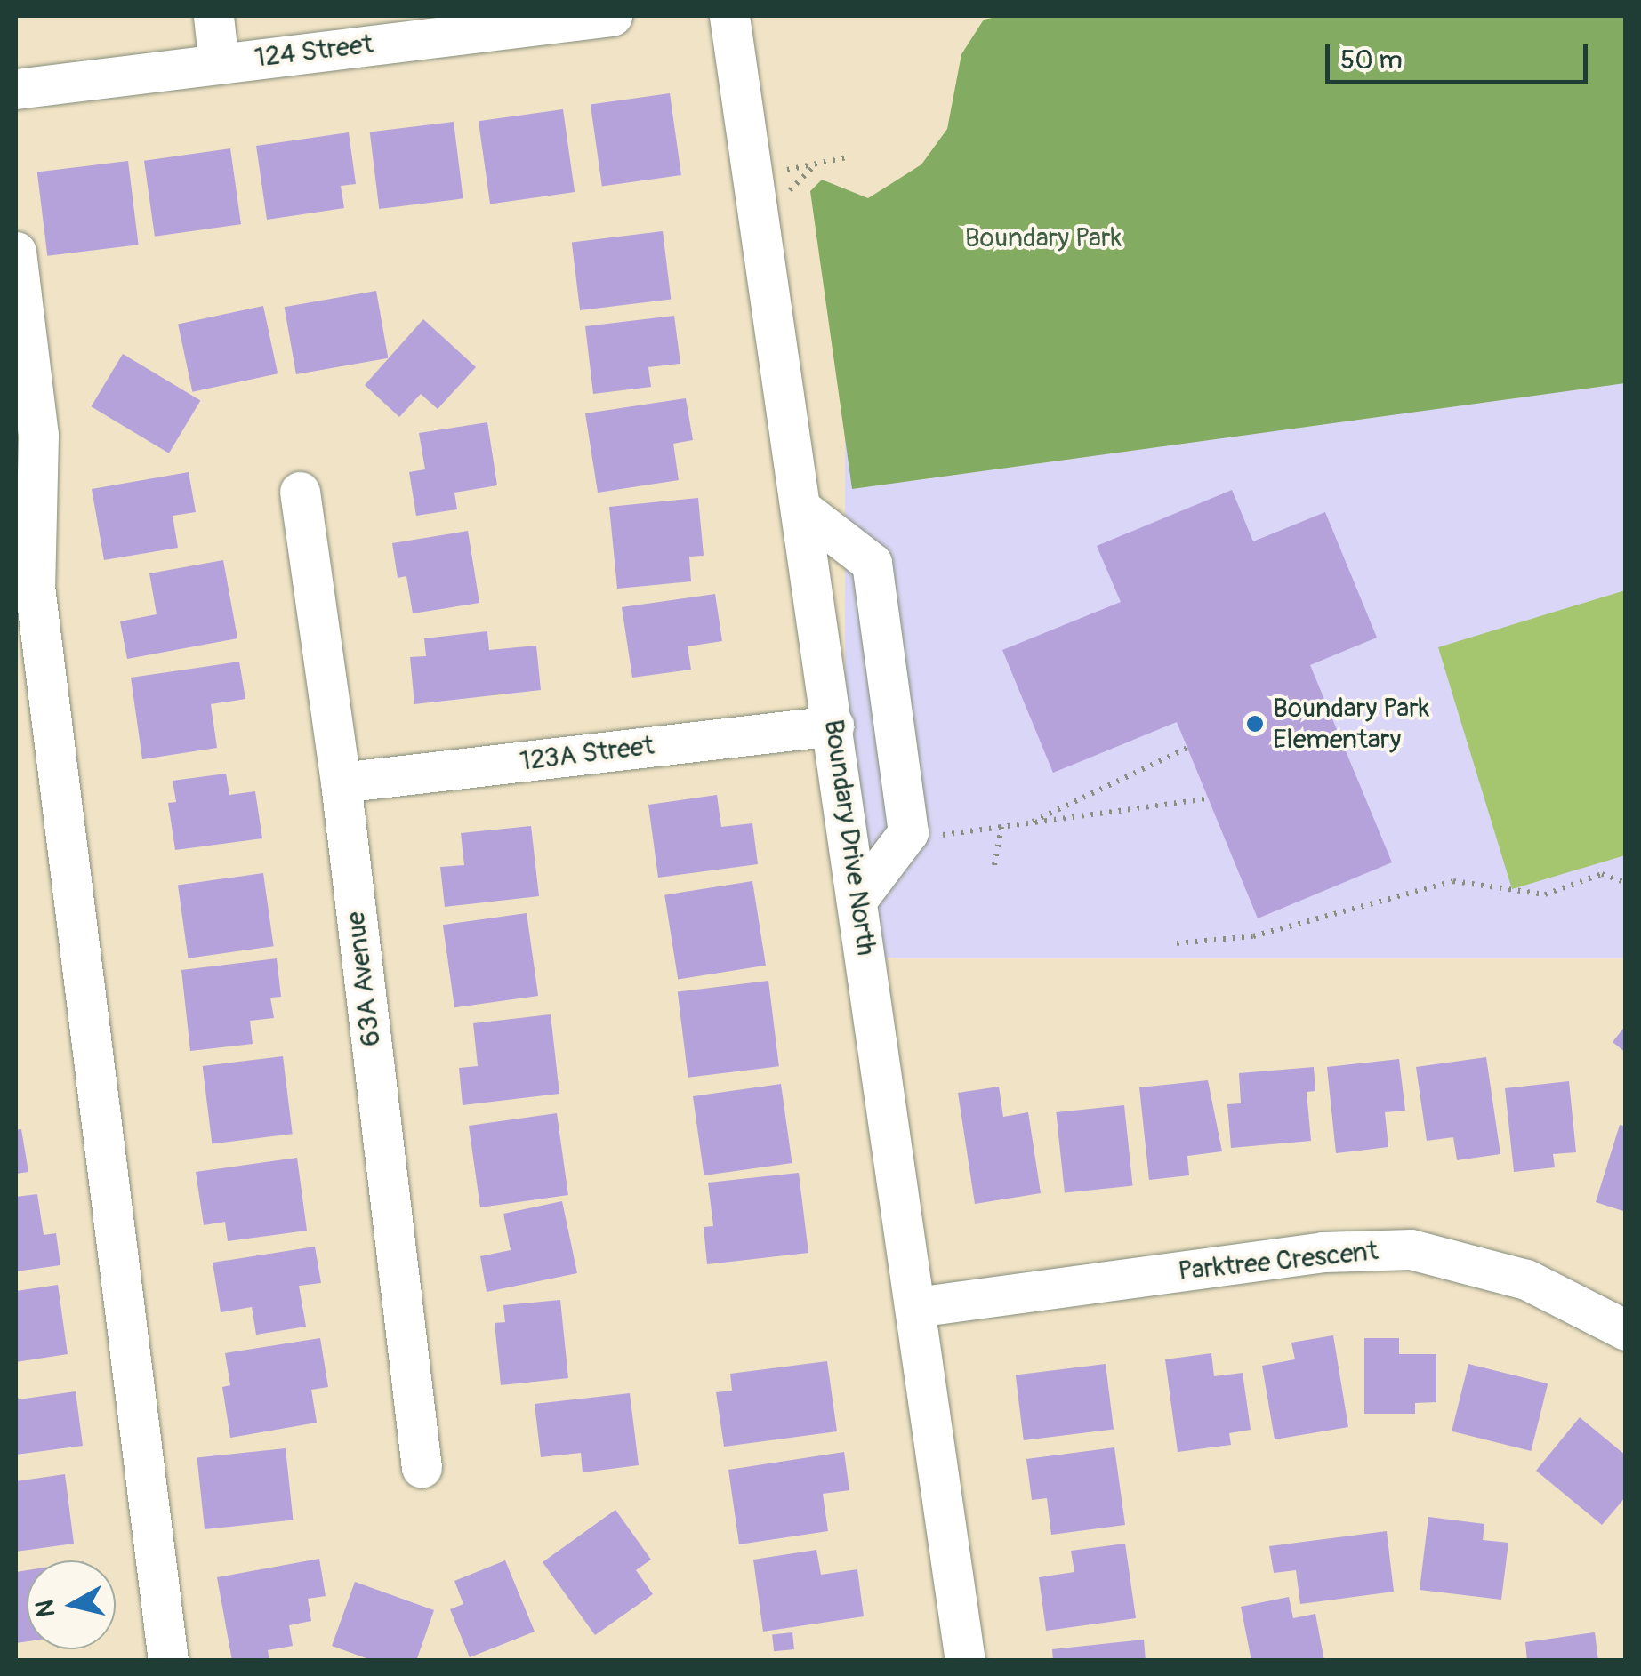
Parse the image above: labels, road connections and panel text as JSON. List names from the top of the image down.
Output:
{
  "streets": {
    "street": [
      "124 Street",
      "123A Street",
      "Boundary Drive North",
      "63A Avenue",
      "Parktree Crescent"
    ]
  },
  "crossings": [
    ["123A Street", "Boundary Drive North"],
    ["123A Street", "63A Avenue"],
    ["Boundary Drive North", "Parktree Crescent"]
  ],
  "parks": ["Boundary Park"],
  "places": ["Boundary Park Elementary"],
  "scale_bar": "50 m",
  "north": "left"
}
